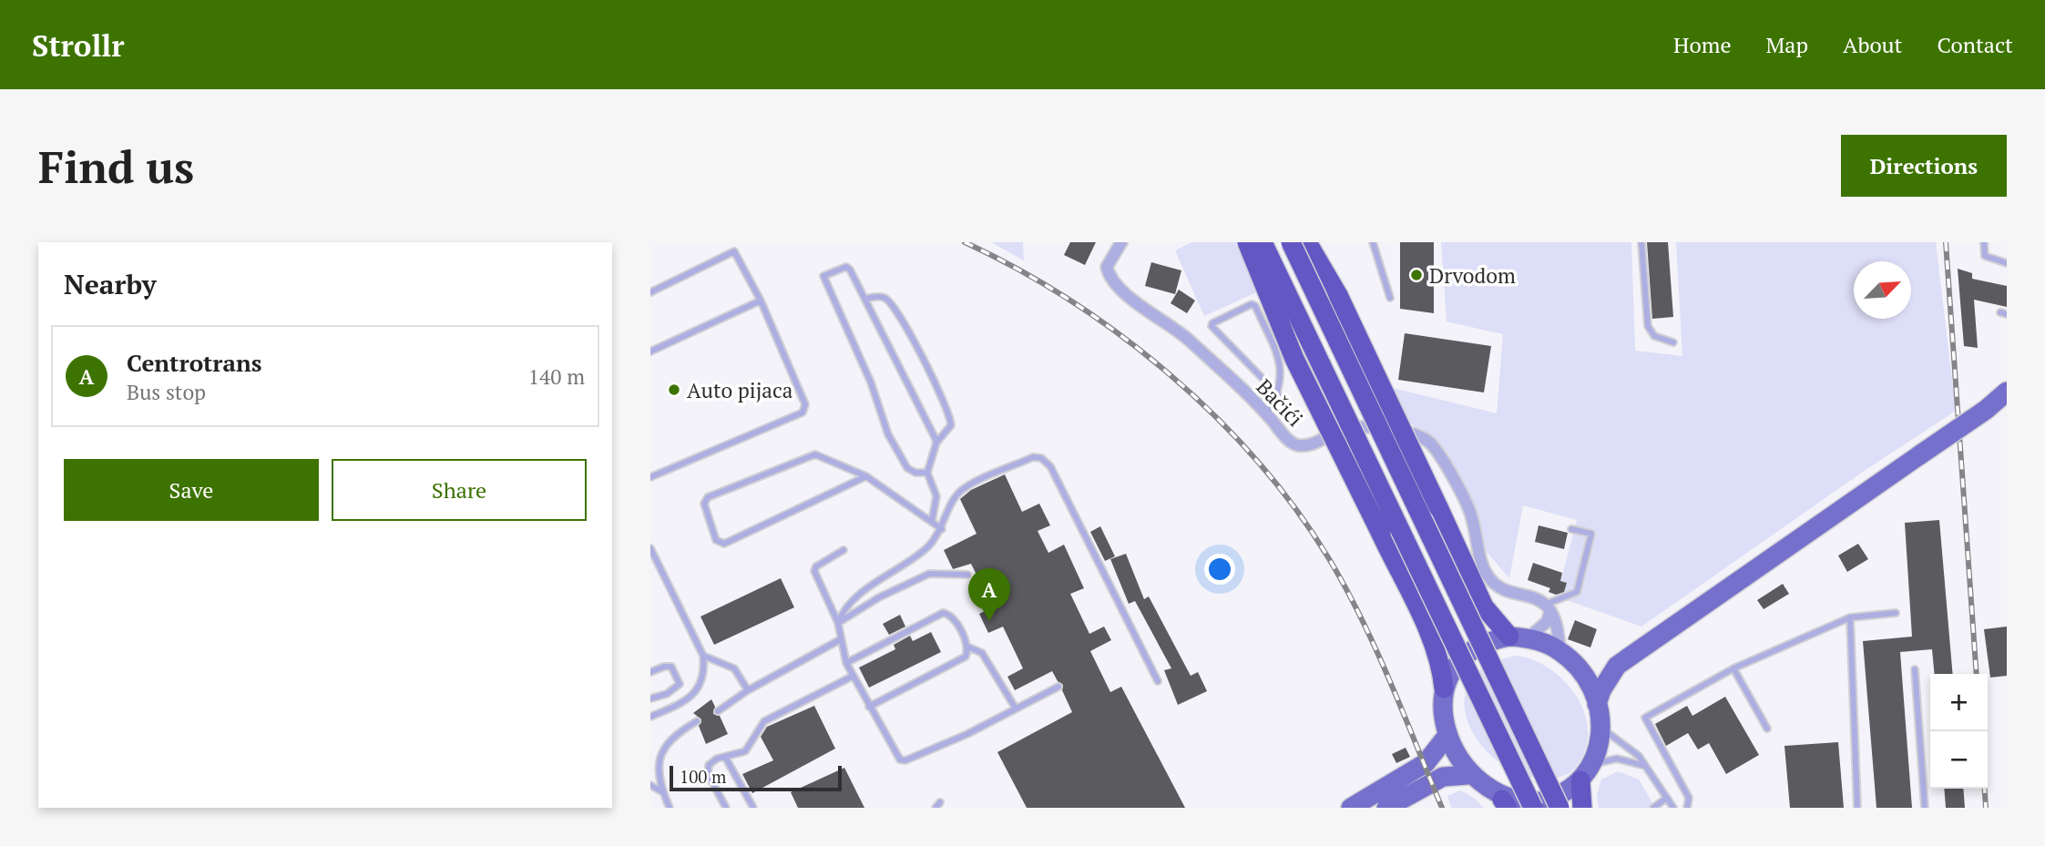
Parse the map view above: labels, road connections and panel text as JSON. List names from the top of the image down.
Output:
{
  "streets": {
    "street": ["Bačići"]
  },
  "places": ["Drvodom", "Auto pijaca"],
  "scale_bar": "100 m",
  "north": "top right",
  "page": {
    "header": "Strollr",
    "nav": [
      "Home",
      "Map",
      "About",
      "Contact"
    ],
    "buttons": [
      "Directions",
      ["Save", "Share"]
    ],
    "title": "Find us",
    "heading": "Nearby",
    "list": [
      {
        "mark": "A",
        "name": "Centrotrans",
        "note": "Bus stop",
        "value": "140 m"
      }
    ],
    "pins": "A",
    "map_buttons": ["+", "−"],
    "scale": "100 m"
  }
}
